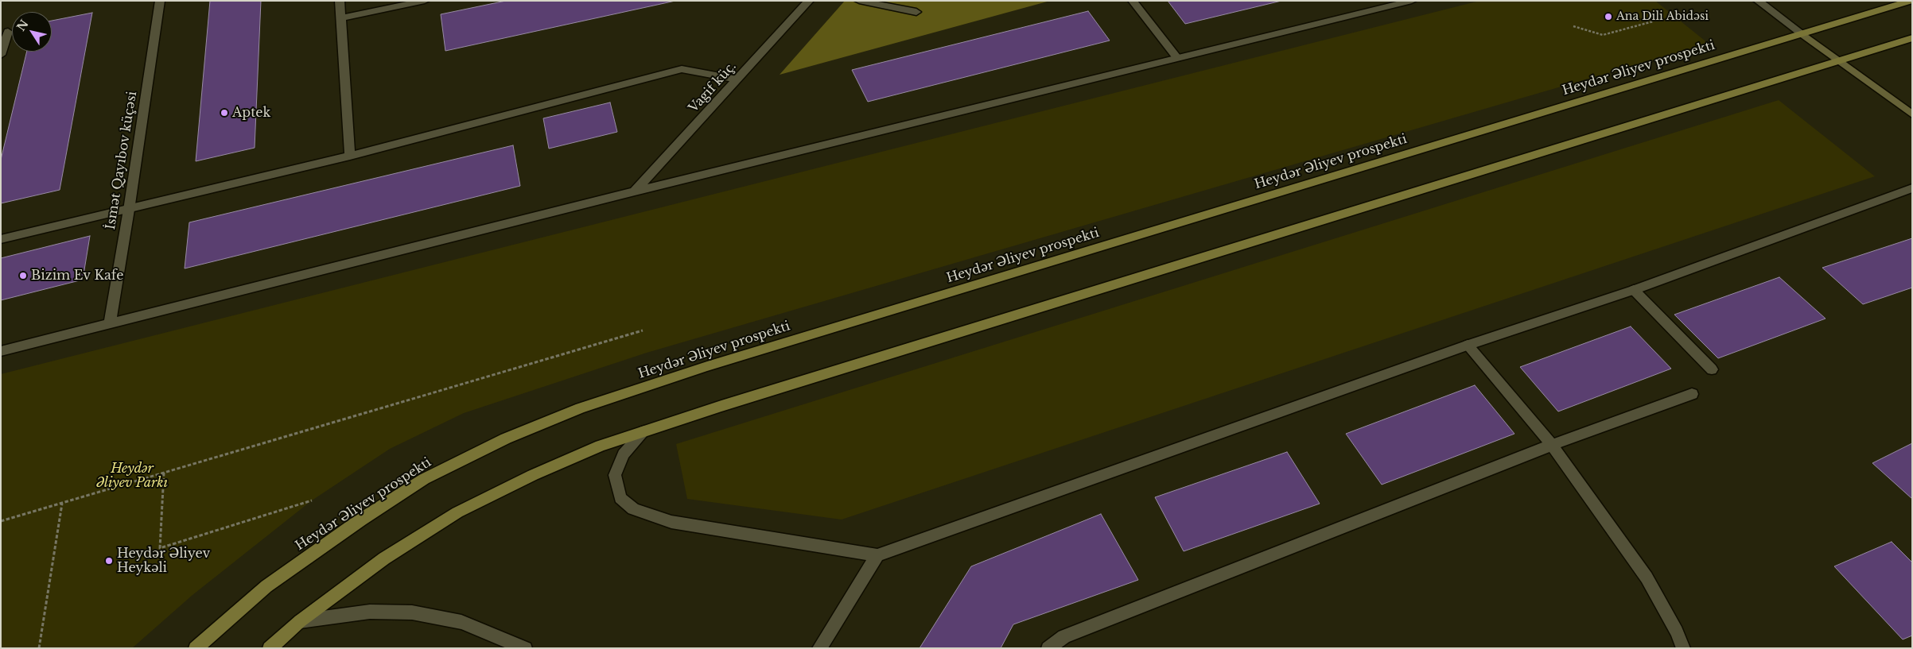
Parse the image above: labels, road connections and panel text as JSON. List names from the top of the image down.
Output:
{
  "streets": {
    "main road": ["Heydər Əliyev prospekti"],
    "street": ["Vagif küç.", "İsmət Qayıbov küçəsi"]
  },
  "parks": ["Heydər Əliyev Parkı"],
  "places": [
    "Ana Dili Abidəsi",
    "Aptek",
    "Bizim Ev Kafe",
    "Heydər Əliyev Heykəli"
  ],
  "north": "top left"
}
